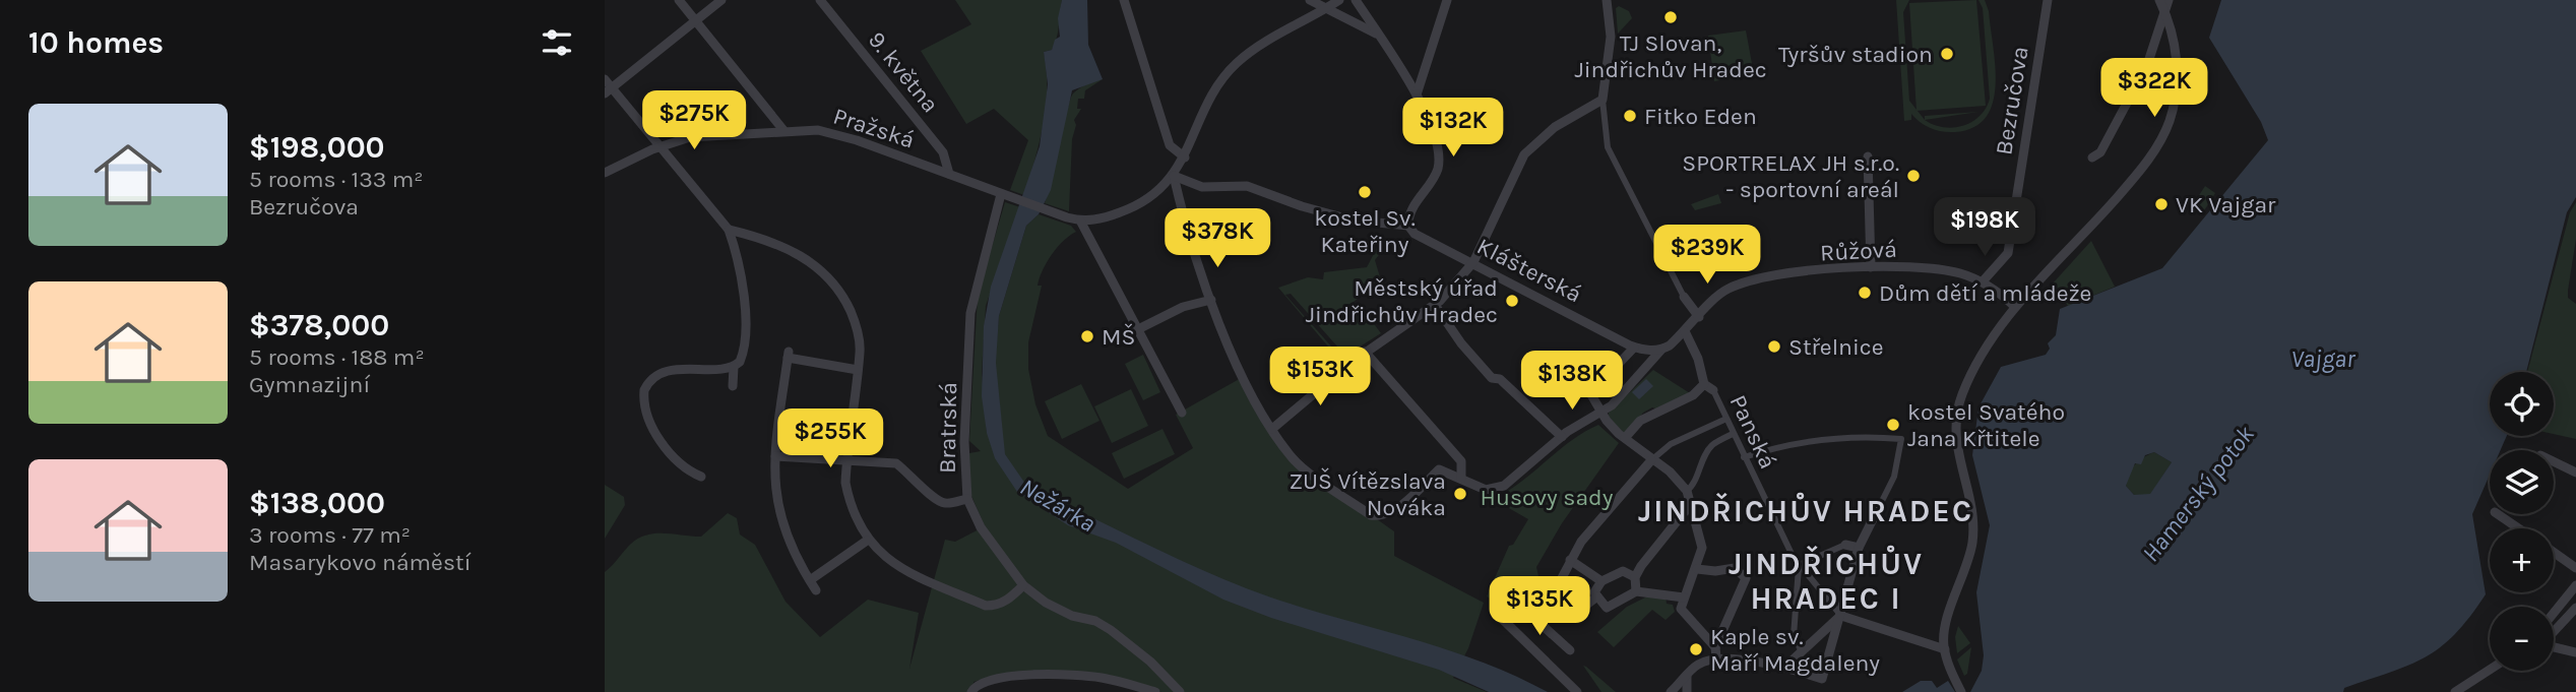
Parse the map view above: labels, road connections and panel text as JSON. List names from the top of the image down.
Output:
{
  "streets": {
    "street": [
      "9. května",
      "Bezručova",
      "Pražská",
      "Růžová",
      "Klášterská",
      "Bratrská",
      "Panská"
    ]
  },
  "crossings": [
    ["9. května", "Pražská"],
    ["Bezručova", "Růžová"],
    ["Pražská", "Bratrská"]
  ],
  "districts": ["JINDŘICHŮV HRADEC", "JINDŘICHŮV HRADEC I"],
  "water": ["Vajgar", "Hamerský potok", "Nežárka"],
  "parks": ["Husovy sady"],
  "places": [
    "TJ Slovan, Jindřichův Hradec",
    "Tyršův stadion",
    "Fitko Eden",
    "SPORTRELAX JH s.r.o. - sportovní areál",
    "kostel Sv. Kateřiny",
    "VK Vajgar",
    "Dům dětí a mládeže",
    "Městský úřad Jindřichův Hradec",
    "MŠ",
    "Střelnice",
    "kostel Svatého Jana Křtitele",
    "ZUŠ Vítězslava Nováka",
    "Kaple sv. Maří Magdaleny"
  ],
  "page": {
    "heading": "10 homes",
    "price": [
      "$322K",
      "$275K",
      "$132K",
      "$198K",
      "$378K",
      "$239K",
      "$153K",
      "$138K",
      "$255K",
      "$135K"
    ],
    "list": [
      {
        "name": "$198,000",
        "note": "5 rooms · 133 m² · Bezručova"
      },
      {
        "name": "$378,000",
        "note": "5 rooms · 188 m² · Gymnazijní"
      },
      {
        "name": "$138,000",
        "note": "3 rooms · 77 m² · Masarykovo náměstí"
      }
    ],
    "map_buttons": ["+", "−"]
  }
}
